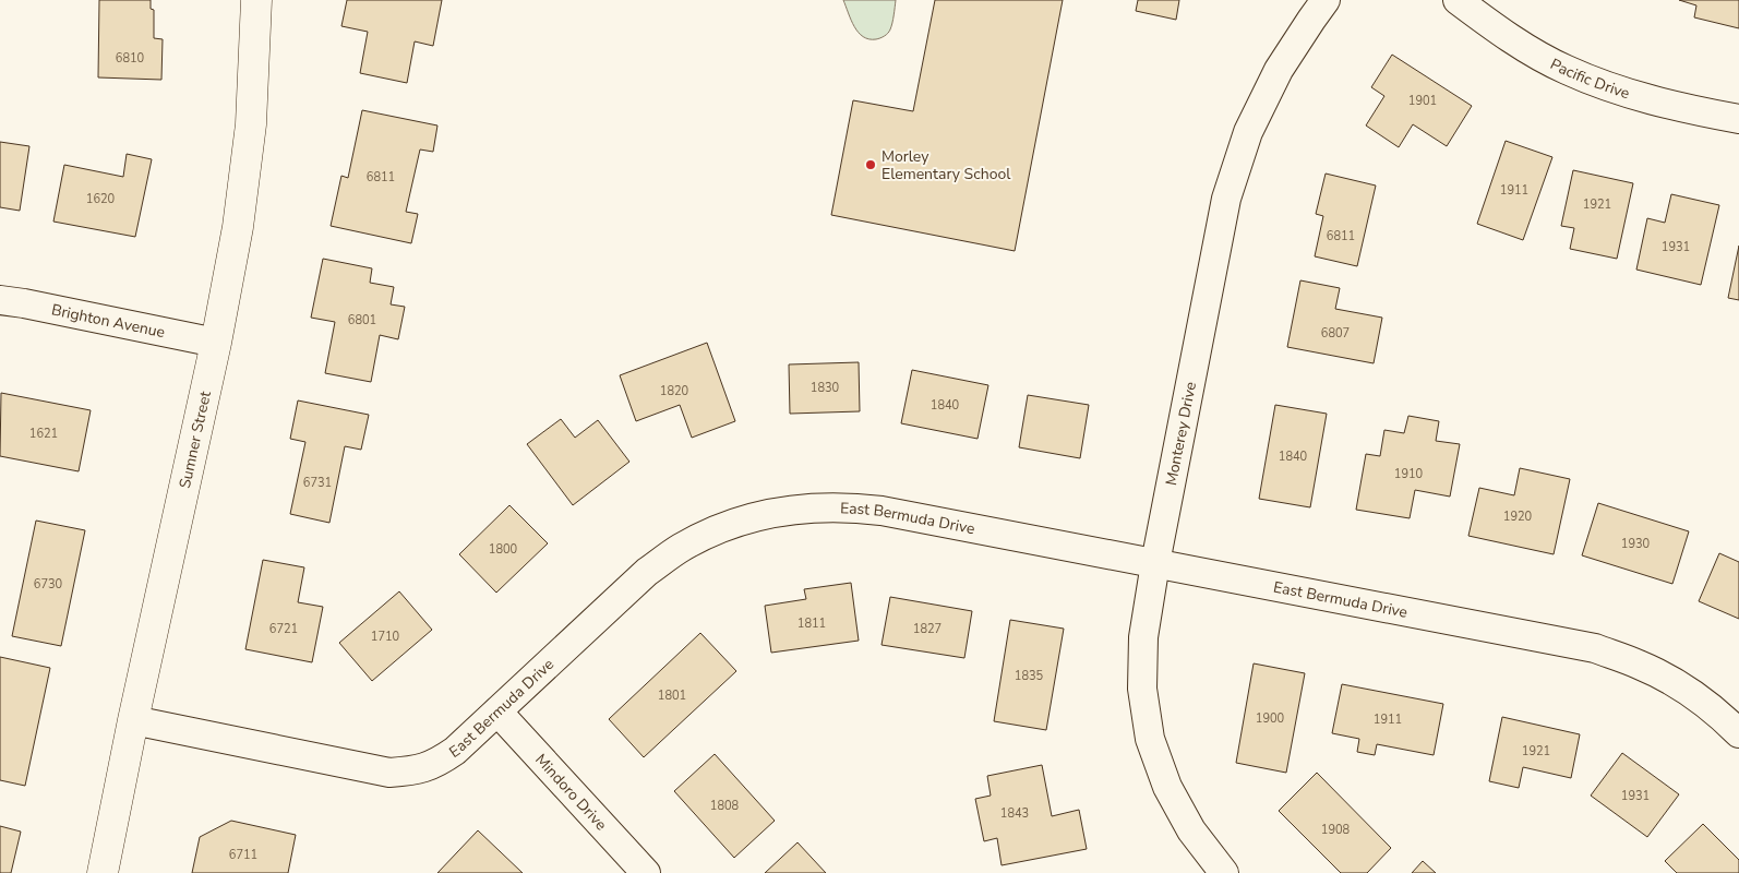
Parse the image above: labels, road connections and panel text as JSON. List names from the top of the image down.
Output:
{
  "streets": {
    "street": [
      "Pacific Drive",
      "Brighton Avenue",
      "Monterey Drive",
      "Sumner Street",
      "East Bermuda Drive",
      "Mindoro Drive"
    ]
  },
  "crossings": [
    ["Brighton Avenue", "Sumner Street"],
    ["Monterey Drive", "East Bermuda Drive"],
    ["Sumner Street", "East Bermuda Drive"],
    ["East Bermuda Drive", "Mindoro Drive"]
  ],
  "places": ["Morley Elementary School"],
  "house_numbers": [
    "6810",
    "1901",
    "6811",
    "1911",
    "1620",
    "1921",
    "6811",
    "1931",
    "6801",
    "6807",
    "1830",
    "1820",
    "1840",
    "1621",
    "1840",
    "1910",
    "6731",
    "1920",
    "1930",
    "1800",
    "6730",
    "1811",
    "6721",
    "1827",
    "1710",
    "1835",
    "1801",
    "1900",
    "1911",
    "1921",
    "1931",
    "1808",
    "1843",
    "1908",
    "6711"
  ]
}
